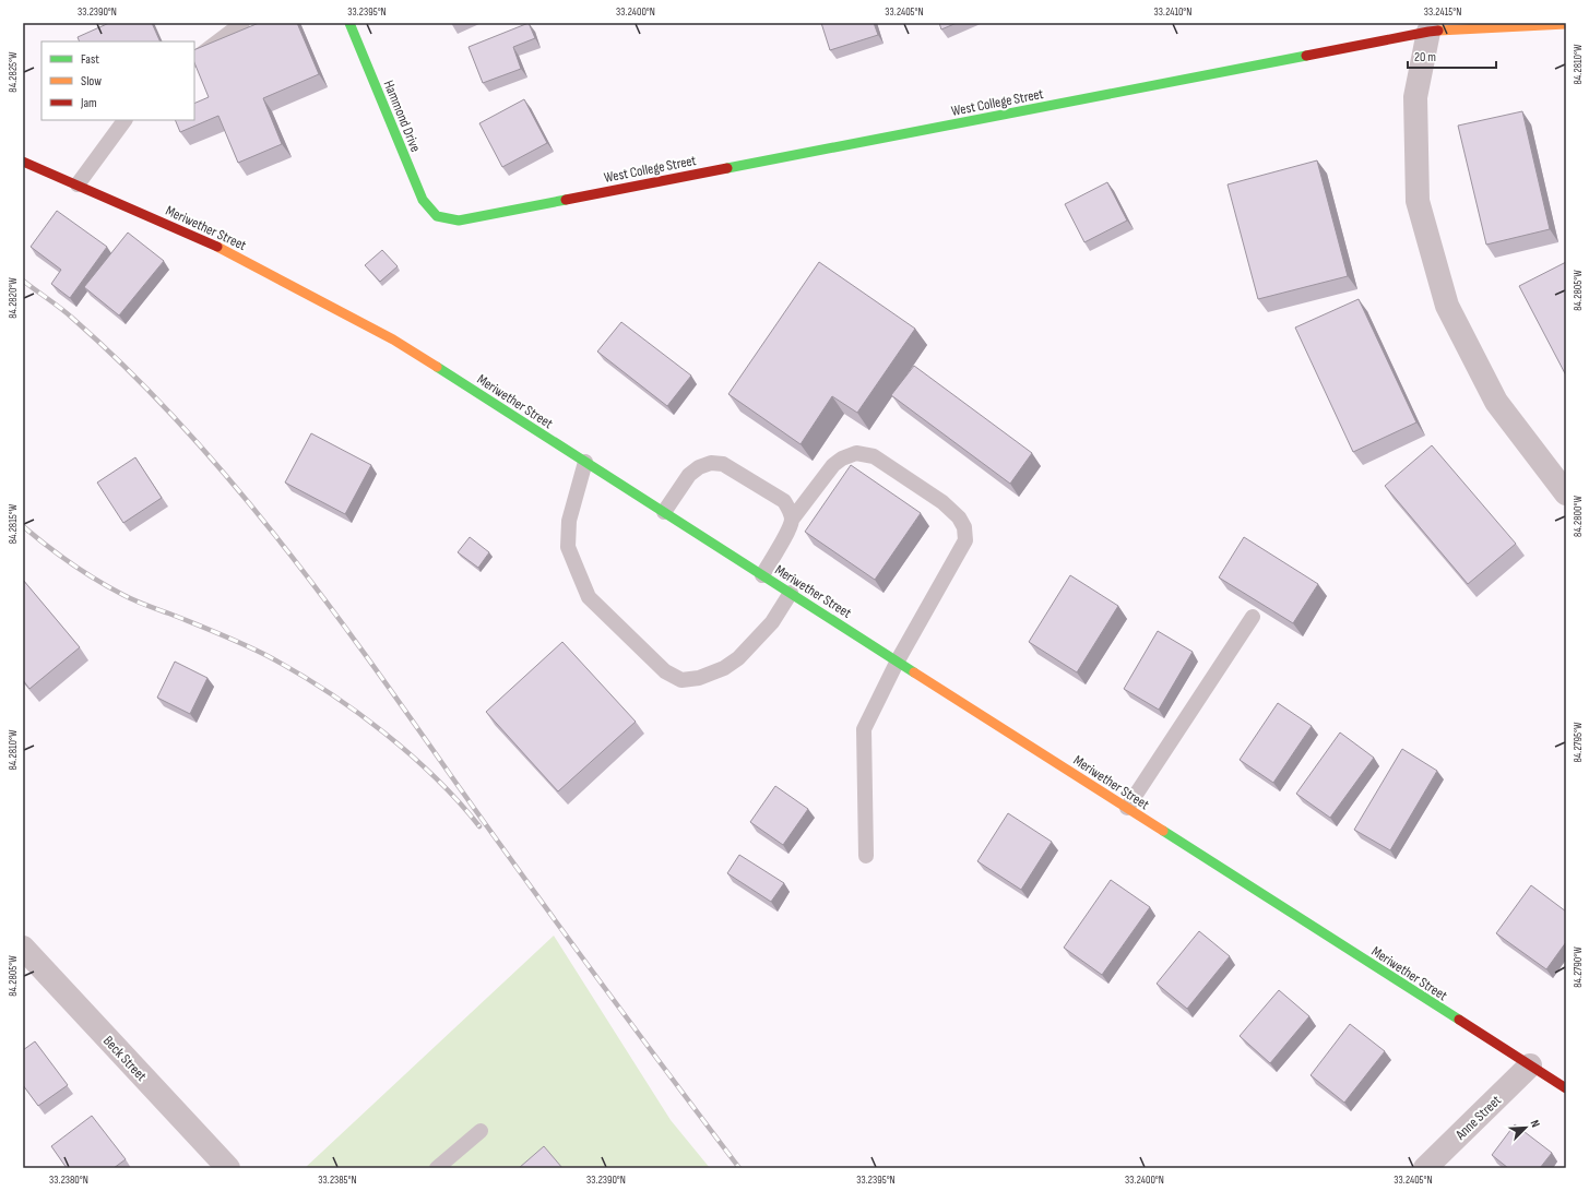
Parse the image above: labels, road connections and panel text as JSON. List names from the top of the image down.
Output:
{
  "streets": {
    "street": [
      "West College Street",
      "Hammond Drive",
      "Meriwether Street",
      "Beck Street",
      "Anne Street"
    ]
  },
  "crossings": [
    ["West College Street", "Hammond Drive"],
    ["Meriwether Street", "Anne Street"]
  ],
  "legend": ["Fast", "Slow", "Jam"],
  "scale_bar": "20 m",
  "north": "top right",
  "coordinates": [
    "33.2390°N",
    "33.2395°N",
    "33.2400°N",
    "33.2405°N",
    "33.2410°N",
    "33.2415°N",
    "84.2810°W",
    "84.2825°W",
    "84.2805°W",
    "84.2820°W",
    "84.2800°W",
    "84.2815°W",
    "84.2795°W",
    "84.2790°W",
    "33.2380°N",
    "33.2385°N"
  ]
}
